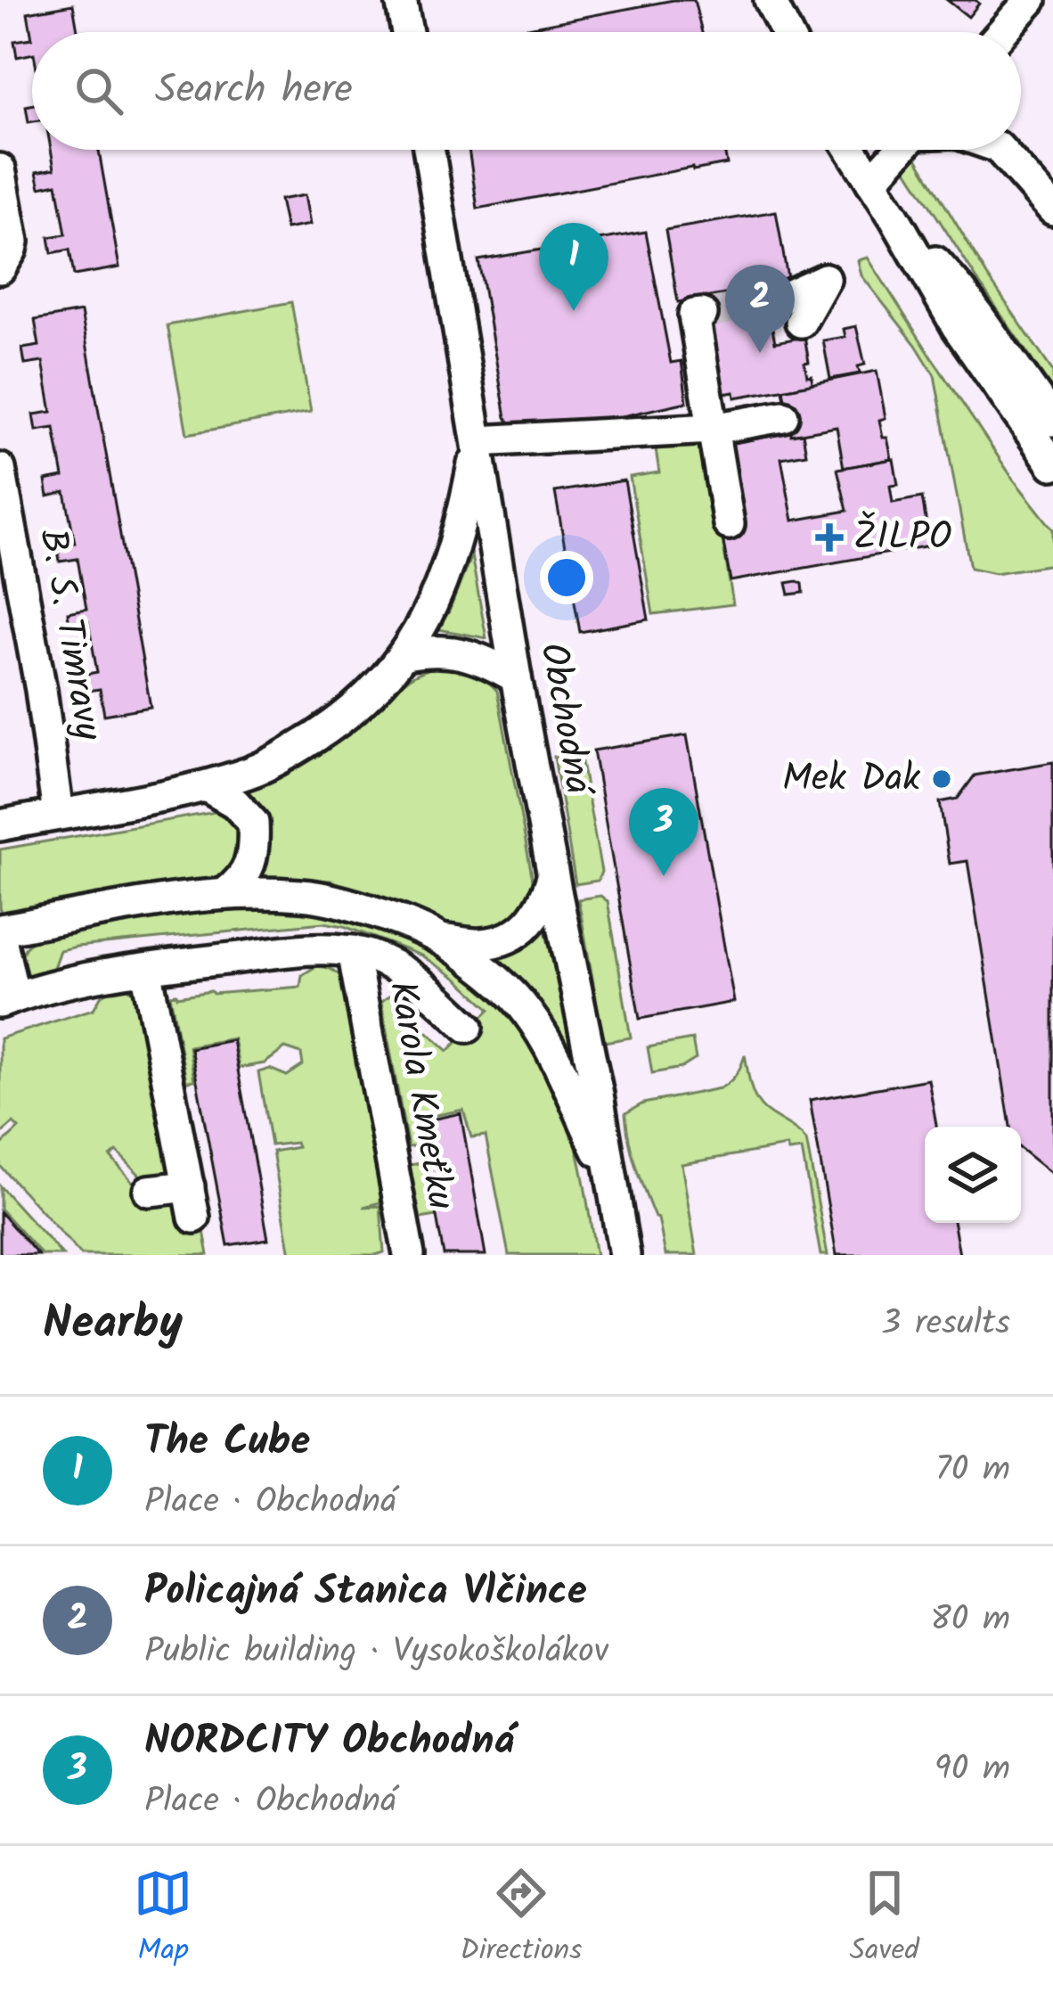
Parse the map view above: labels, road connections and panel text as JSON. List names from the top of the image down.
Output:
{
  "streets": {
    "street": ["B. S. Timravy", "Obchodná", "Karola Kmeťku"]
  },
  "places": {
    "health": ["ŽILPO"],
    "other": ["Mek Dak"]
  },
  "page": {
    "search": "Search here",
    "pins": ["1", "2", "3"],
    "heading": ["Nearby", "3 results"],
    "list": [
      {
        "mark": "1",
        "name": "The Cube",
        "note": "Place · Obchodná",
        "value": "70 m"
      },
      {
        "mark": "2",
        "name": "Policajná Stanica Vlčince",
        "note": "Public building · Vysokoškolákov",
        "value": "80 m"
      },
      {
        "mark": "3",
        "name": "NORDCITY Obchodná",
        "note": "Place · Obchodná",
        "value": "90 m"
      }
    ],
    "nav": ["Map", "Directions", "Saved"]
  }
}
